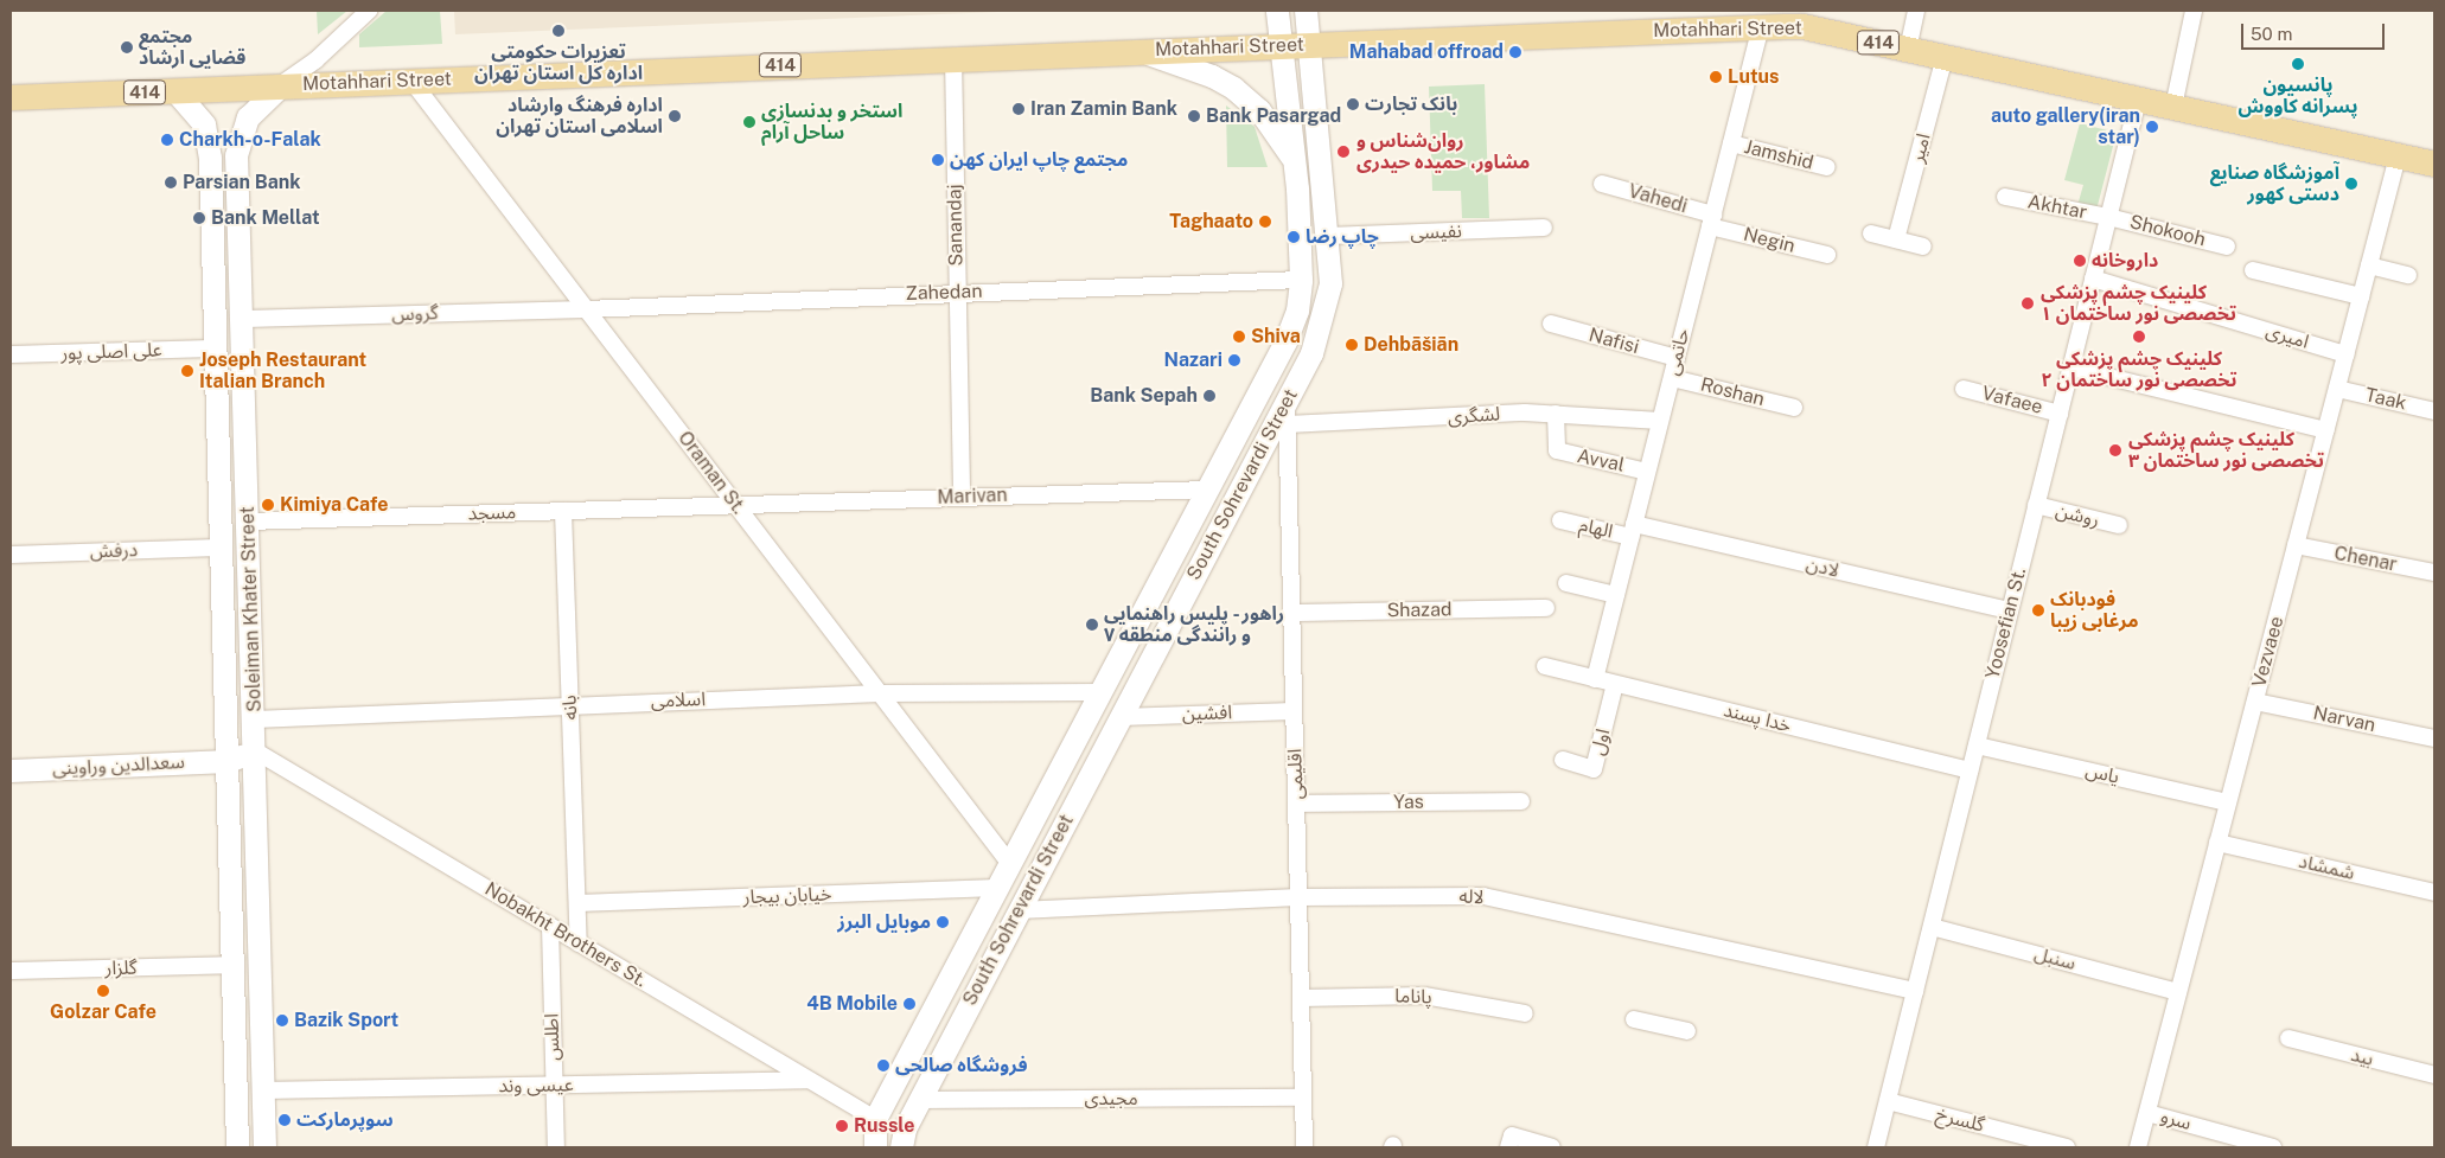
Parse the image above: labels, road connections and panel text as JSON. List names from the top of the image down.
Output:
{
  "streets": {
    "main road": [
      "Motahhari Street",
      "414",
      "South Sohrevardi Street",
      "Soleiman Khater Street",
      "سعدالدین وراوینی"
    ],
    "street": [
      "امیر",
      "Jamshid",
      "Vahedi",
      "Akhtar",
      "Sanandaj",
      "Shokooh",
      "نفیسی",
      "Negin",
      "Zahedan",
      "گروس",
      "امیری",
      "Nafisi",
      "علی اصلی پور",
      "حاتمی",
      "Roshan",
      "Taak",
      "Vafaee",
      "لشگری",
      "Avval",
      "Oraman St.",
      "Marivan",
      "مسجد",
      "روشن",
      "الهام",
      "درفش",
      "Chenar",
      "لادن",
      "Shazad",
      "Yoosefian St.",
      "Vezvaee",
      "اسلامی",
      "بانه",
      "افشین",
      "خدا پسند",
      "Narvan",
      "اول",
      "اقلیمی",
      "یاس",
      "Yas",
      "شمشاد",
      "خیابان بیجار",
      "لاله",
      "Nobakht Brothers St.",
      "سنبل",
      "گلزار",
      "پاناما",
      "اطلس",
      "بید",
      "عیسی وند",
      "مجیدی",
      "گلسرخ",
      "سرو"
    ]
  },
  "crossings": [
    ["Motahhari Street", "امیر"],
    ["Motahhari Street", "Sanandaj"],
    ["Motahhari Street", "حاتمی"],
    ["Motahhari Street", "Oraman St."],
    ["Motahhari Street", "South Sohrevardi Street"],
    ["Motahhari Street", "Soleiman Khater Street"],
    ["Motahhari Street", "Yoosefian St."],
    ["Motahhari Street", "Vezvaee"],
    ["Jamshid", "حاتمی"],
    ["Vahedi", "Negin"],
    ["Vahedi", "حاتمی"],
    ["Akhtar", "Shokooh"],
    ["Akhtar", "Yoosefian St."],
    ["Sanandaj", "Zahedan"],
    ["Sanandaj", "Marivan"],
    ["Shokooh", "Yoosefian St."],
    ["نفیسی", "South Sohrevardi Street"],
    ["Negin", "حاتمی"],
    ["Zahedan", "گروس"],
    ["Zahedan", "Oraman St."],
    ["Zahedan", "South Sohrevardi Street"],
    ["گروس", "Oraman St."],
    ["گروس", "Soleiman Khater Street"],
    ["امیری", "Yoosefian St."],
    ["امیری", "Vezvaee"],
    ["Nafisi", "حاتمی"],
    ["علی اصلی پور", "Soleiman Khater Street"],
    ["حاتمی", "Roshan"],
    ["حاتمی", "لشگری"],
    ["حاتمی", "Avval"],
    ["حاتمی", "الهام"],
    ["حاتمی", "لادن"],
    ["حاتمی", "خدا پسند"],
    ["Taak", "Vezvaee"],
    ["Vafaee", "Yoosefian St."],
    ["لشگری", "Avval"],
    ["لشگری", "اقلیمی"],
    ["Oraman St.", "South Sohrevardi Street"],
    ["Oraman St.", "Marivan"],
    ["Oraman St.", "مسجد"],
    ["Oraman St.", "اسلامی"],
    ["South Sohrevardi Street", "Marivan"],
    ["South Sohrevardi Street", "اسلامی"],
    ["South Sohrevardi Street", "افشین"],
    ["South Sohrevardi Street", "اقلیمی"],
    ["South Sohrevardi Street", "خیابان بیجار"],
    ["South Sohrevardi Street", "لاله"],
    ["South Sohrevardi Street", "Nobakht Brothers St."],
    ["South Sohrevardi Street", "مجیدی"],
    ["Marivan", "مسجد"],
    ["مسجد", "Soleiman Khater Street"],
    ["مسجد", "بانه"],
    ["روشن", "Yoosefian St."],
    ["الهام", "لادن"],
    ["درفش", "Soleiman Khater Street"],
    ["Chenar", "Vezvaee"],
    ["لادن", "Yoosefian St."],
    ["Soleiman Khater Street", "اسلامی"],
    ["Soleiman Khater Street", "سعدالدین وراوینی"],
    ["Soleiman Khater Street", "Nobakht Brothers St."],
    ["Soleiman Khater Street", "گلزار"],
    ["Soleiman Khater Street", "عیسی وند"],
    ["Shazad", "اقلیمی"],
    ["Yoosefian St.", "خدا پسند"],
    ["Yoosefian St.", "یاس"],
    ["Yoosefian St.", "لاله"],
    ["Yoosefian St.", "سنبل"],
    ["Yoosefian St.", "گلسرخ"],
    ["Vezvaee", "Narvan"],
    ["Vezvaee", "یاس"],
    ["Vezvaee", "شمشاد"],
    ["Vezvaee", "سنبل"],
    ["Vezvaee", "سرو"],
    ["اسلامی", "بانه"],
    ["بانه", "خیابان بیجار"],
    ["بانه", "Nobakht Brothers St."],
    ["افشین", "اقلیمی"],
    ["خدا پسند", "اول"],
    ["سعدالدین وراوینی", "Nobakht Brothers St."],
    ["اقلیمی", "Yas"],
    ["اقلیمی", "لاله"],
    ["اقلیمی", "پاناما"],
    ["اقلیمی", "مجیدی"],
    ["Nobakht Brothers St.", "اطلس"],
    ["Nobakht Brothers St.", "عیسی وند"],
    ["اطلس", "عیسی وند"]
  ],
  "places": [
    "تعزیرات حکومتی اداره کل استان تهران",
    "مجتمع قضایی ارشاد",
    "Mahabad offroad",
    "پانسیون پسرانه کاووش",
    "Lutus",
    "بانک تجارت",
    "Iran Zamin Bank",
    "اداره فرهنگ وارشاد اسلامی استان تهران",
    "Bank Pasargad",
    "استخر و بدنسازی ساحل آرام",
    "auto gallery(iran star)",
    "Charkh-o-Falak",
    "روان‌شناس و مشاور، حمیده حیدری",
    "مجتمع چاپ ایران کهن",
    "Parsian Bank",
    "آموزشگاه صنایع دستی کهور",
    "Bank Mellat",
    "Taghaato",
    "چاپ رضا",
    "داروخانه",
    "کلینیک چشم پزشکی تخصصی نور ساختمان ۱",
    "Shiva",
    "کلینیک چشم پزشکی تخصصی نور ساختمان ۲",
    "Dehbāšiān",
    "Nazari",
    "Joseph Restaurant Italian Branch",
    "Bank Sepah",
    "کلینیک چشم پزشکی تخصصی نور ساختمان ۳",
    "Kimiya Cafe",
    "فودبانک مرغابی زیبا",
    "راهور - پلیس راهنمایی و رانندگی منطقه ۷",
    "موبایل البرز",
    "Golzar Cafe",
    "4B Mobile",
    "Bazik Sport",
    "فروشگاه صالحی",
    "سوپرمارکت",
    "Russle"
  ],
  "scale_bar": "50 m"
}
